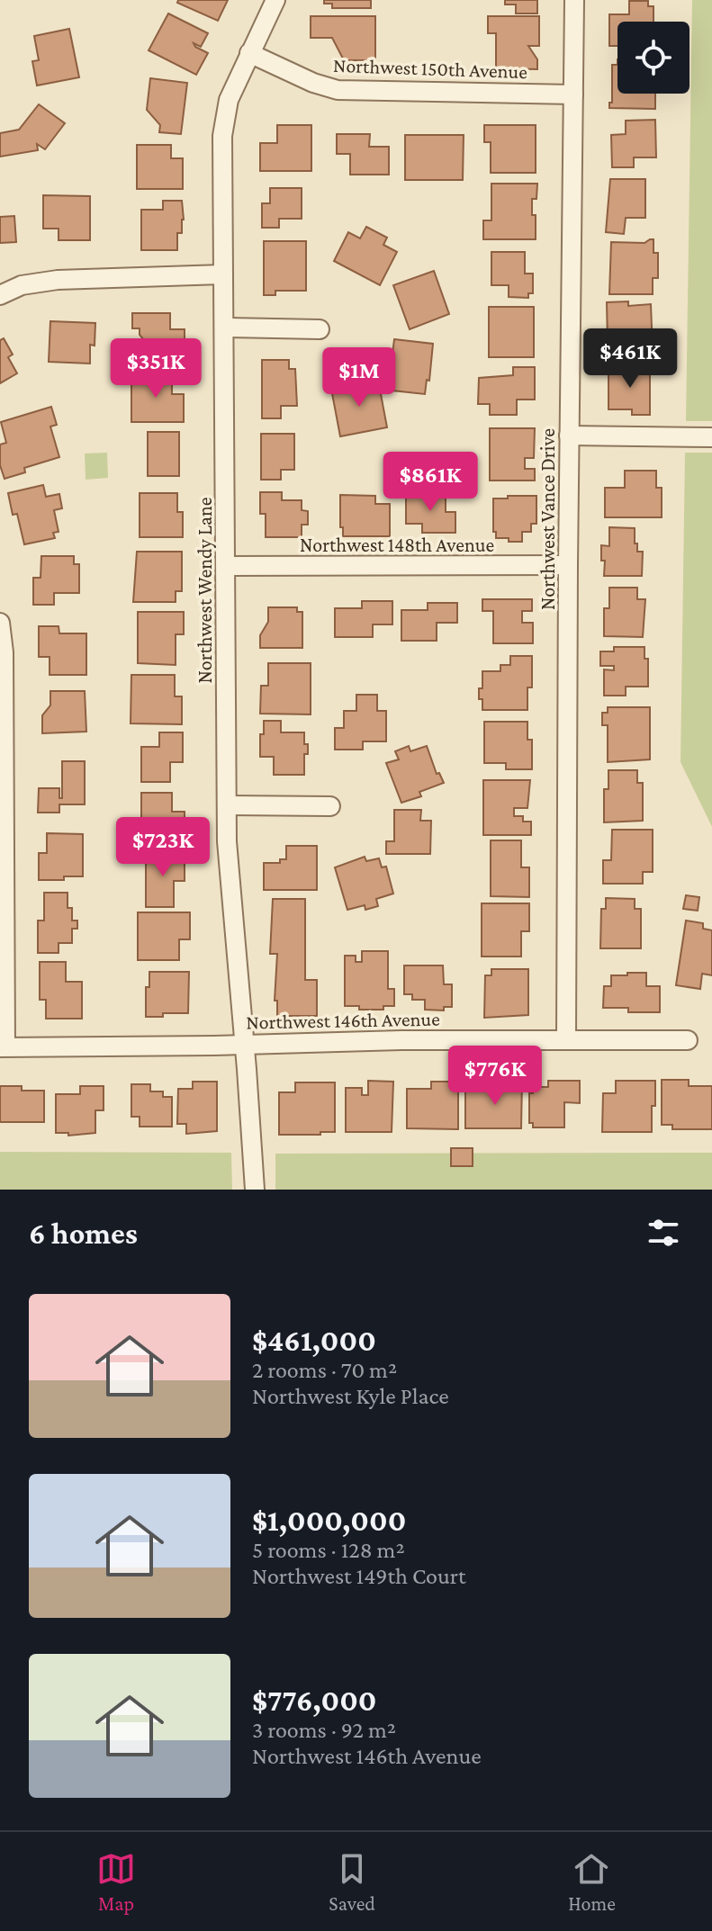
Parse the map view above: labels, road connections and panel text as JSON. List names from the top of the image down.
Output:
{
  "streets": {
    "street": [
      "Northwest 150th Avenue",
      "Northwest Vance Drive",
      "Northwest 148th Avenue",
      "Northwest Wendy Lane",
      "Northwest 146th Avenue"
    ]
  },
  "crossings": [
    ["Northwest 150th Avenue", "Northwest Vance Drive"],
    ["Northwest 150th Avenue", "Northwest Wendy Lane"],
    ["Northwest Vance Drive", "Northwest 148th Avenue"],
    ["Northwest Vance Drive", "Northwest 146th Avenue"],
    ["Northwest 148th Avenue", "Northwest Wendy Lane"],
    ["Northwest Wendy Lane", "Northwest 146th Avenue"]
  ],
  "page": {
    "price": [
      "$461K",
      "$351K",
      "$1M",
      "$861K",
      "$723K",
      "$776K"
    ],
    "heading": "6 homes",
    "list": [
      {
        "name": "$461,000",
        "note": "2 rooms · 70 m² · Northwest Kyle Place"
      },
      {
        "name": "$1,000,000",
        "note": "5 rooms · 128 m² · Northwest 149th Court"
      },
      {
        "name": "$776,000",
        "note": "3 rooms · 92 m² · Northwest 146th Avenue"
      }
    ],
    "tabs": ["Map", "Saved", "Home"]
  }
}
